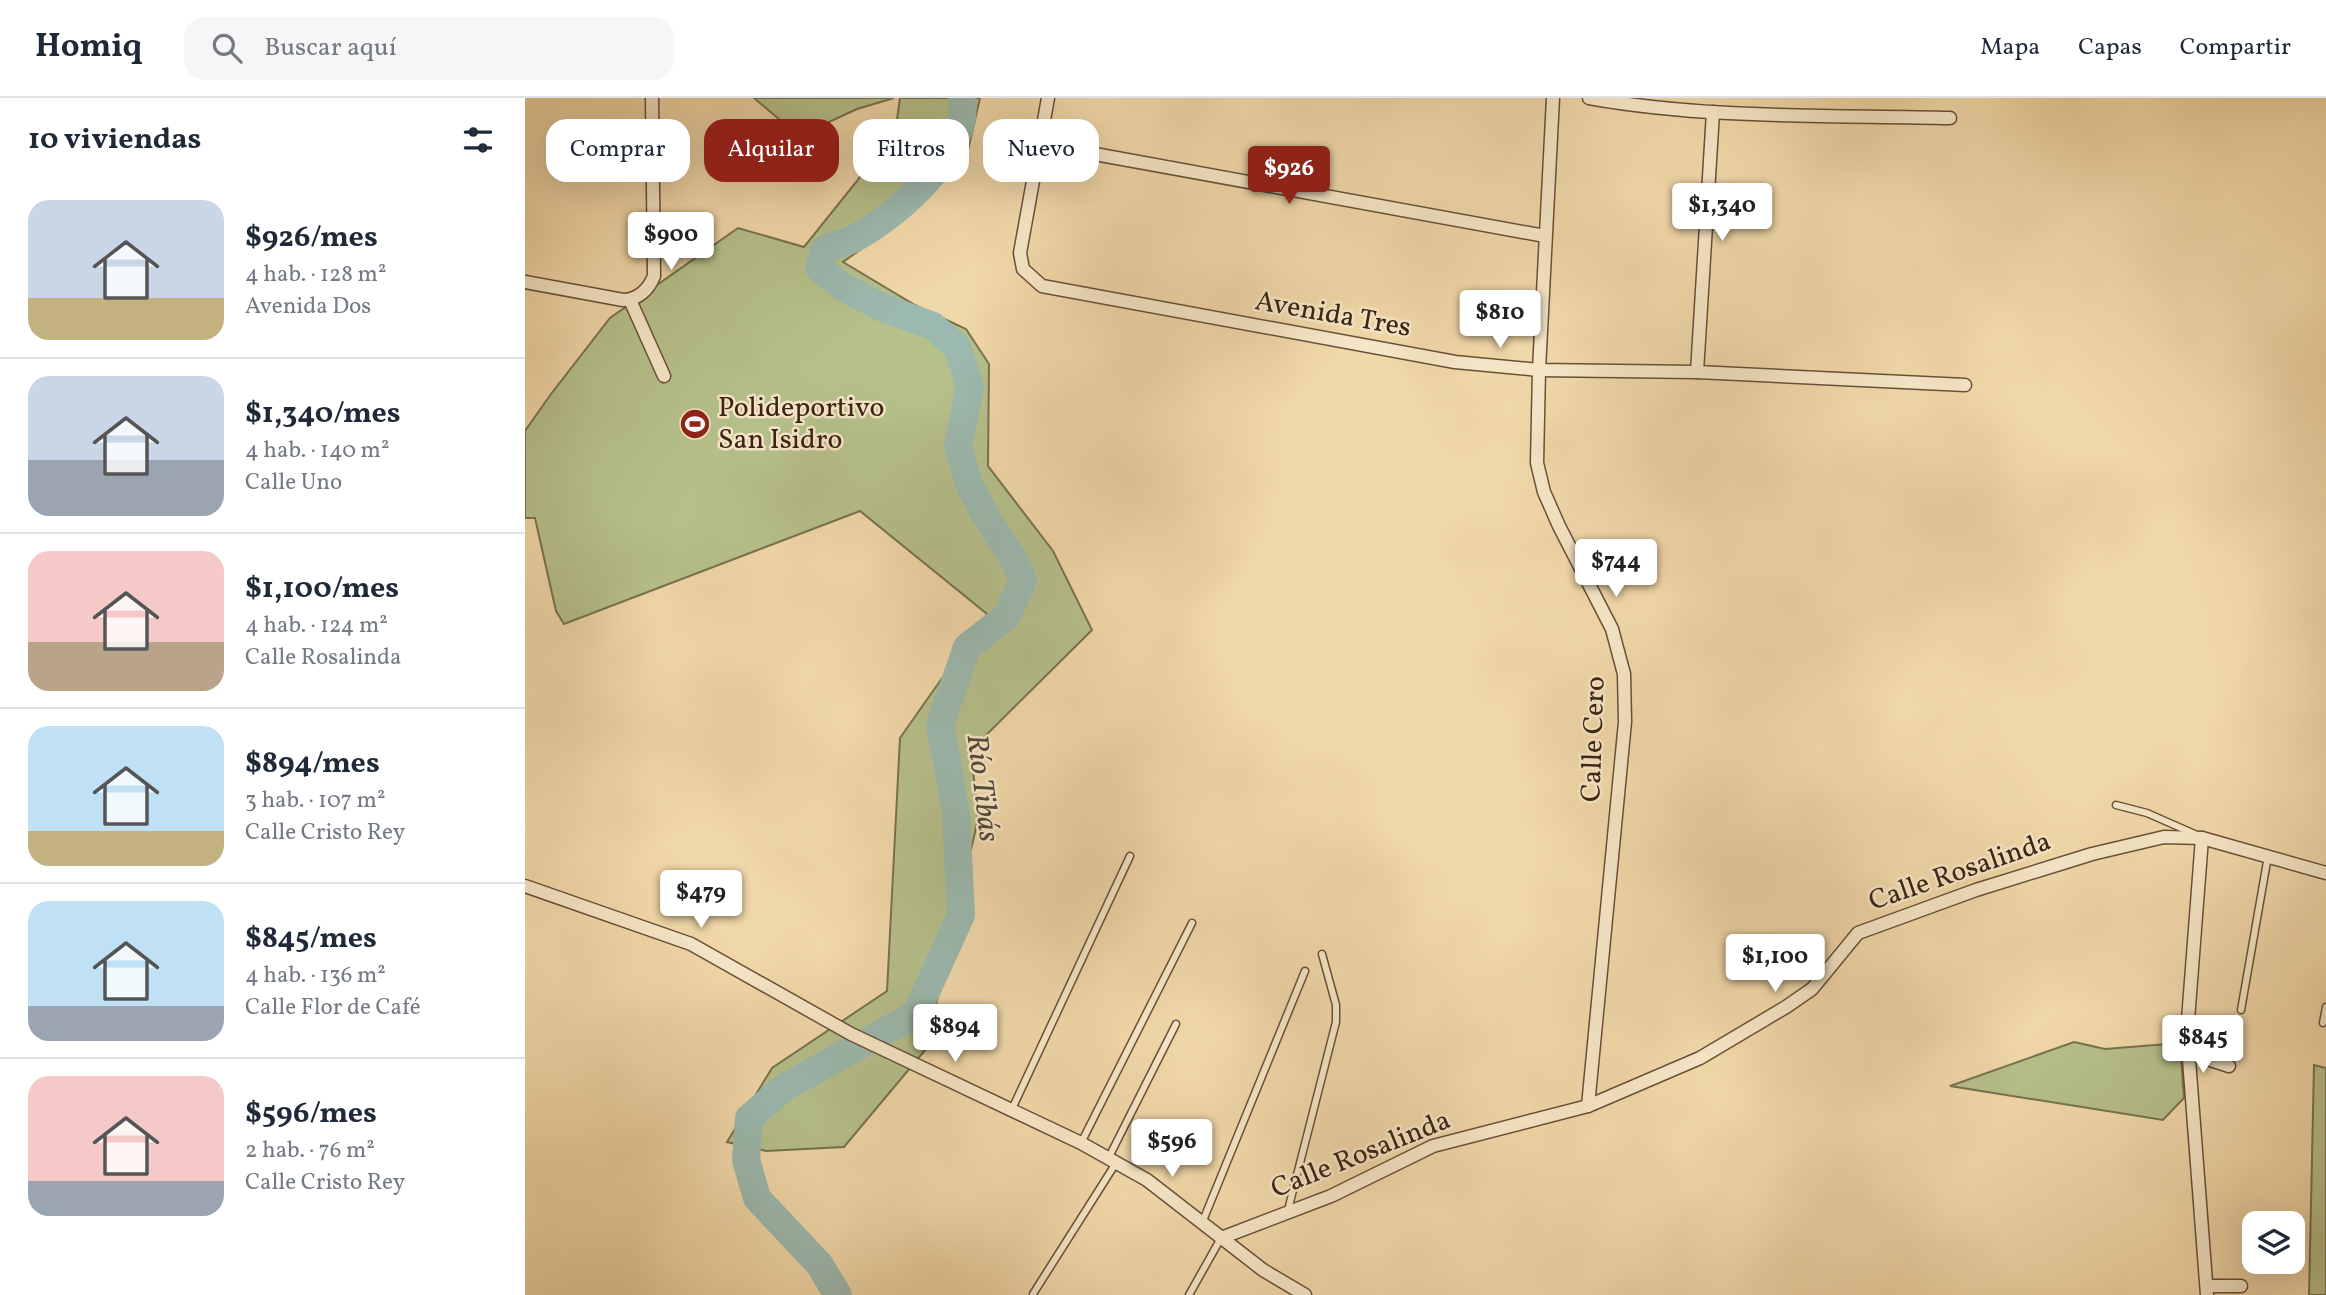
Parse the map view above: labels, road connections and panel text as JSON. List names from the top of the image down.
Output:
{
  "streets": {
    "street": ["Avenida Tres", "Calle Cero", "Calle Rosalinda"]
  },
  "crossings": [
    ["Avenida Tres", "Calle Cero"],
    ["Calle Cero", "Calle Rosalinda"]
  ],
  "water": ["Río Tibás"],
  "places": {
    "sports": ["Polideportivo San Isidro"]
  },
  "page": {
    "header": "Homiq",
    "search": "Buscar aquí",
    "nav": ["Mapa", "Capas", "Compartir"],
    "heading": "10 viviendas",
    "chip": [
      "Comprar",
      "Alquilar",
      "Filtros",
      "Nuevo"
    ],
    "price": [
      "$926",
      "$1,340",
      "$900",
      "$810",
      "$744",
      "$479",
      "$1,100",
      "$894",
      "$845",
      "$596"
    ],
    "list": [
      {
        "name": "$926/mes",
        "note": "4 hab. · 128 m² · Avenida Dos"
      },
      {
        "name": "$1,340/mes",
        "note": "4 hab. · 140 m² · Calle Uno"
      },
      {
        "name": "$1,100/mes",
        "note": "4 hab. · 124 m² · Calle Rosalinda"
      },
      {
        "name": "$894/mes",
        "note": "3 hab. · 107 m² · Calle Cristo Rey"
      },
      {
        "name": "$845/mes",
        "note": "4 hab. · 136 m² · Calle Flor de Café"
      },
      {
        "name": "$596/mes",
        "note": "2 hab. · 76 m² · Calle Cristo Rey"
      }
    ]
  }
}
